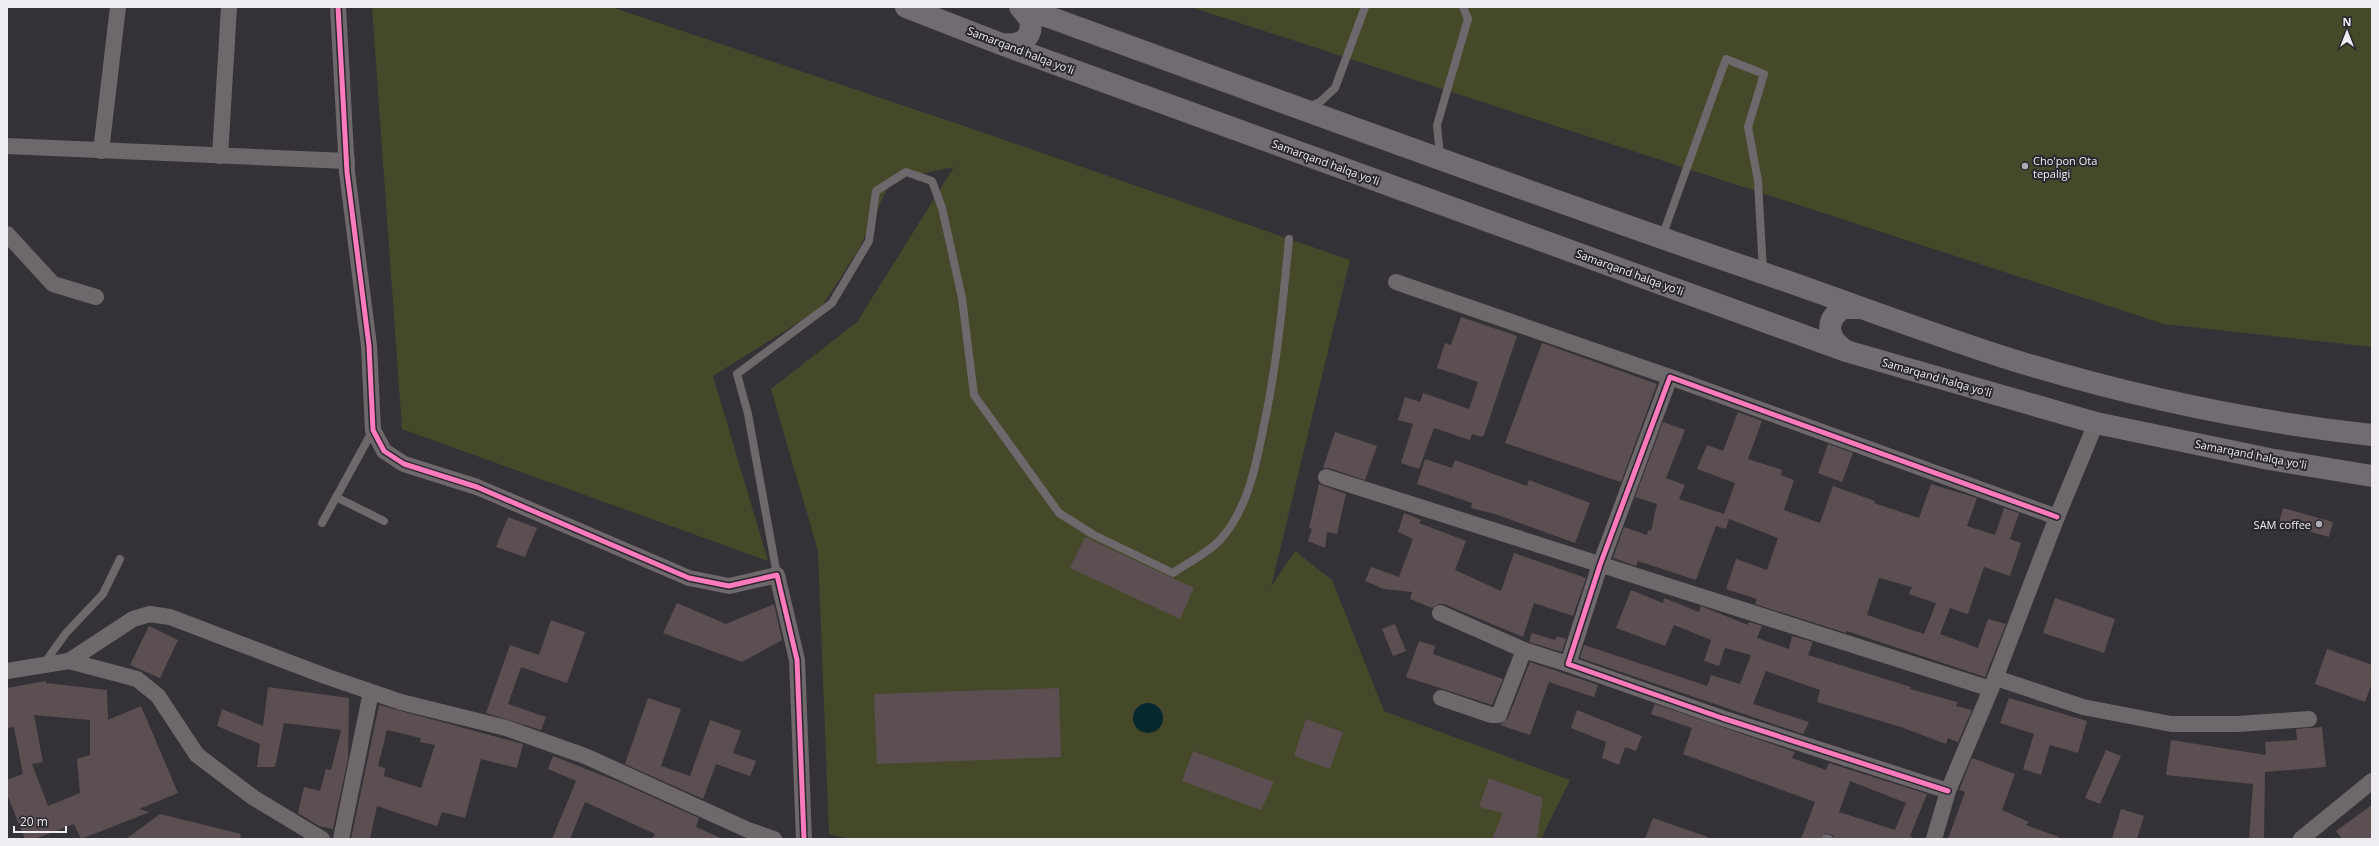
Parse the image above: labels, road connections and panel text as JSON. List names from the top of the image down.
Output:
{
  "streets": {
    "highway": ["Samarqand halqa yoʻli"]
  },
  "places": ["Cho'pon Ota tepaligi", "SAM coffee"],
  "scale_bar": "20 m",
  "north": "top"
}
